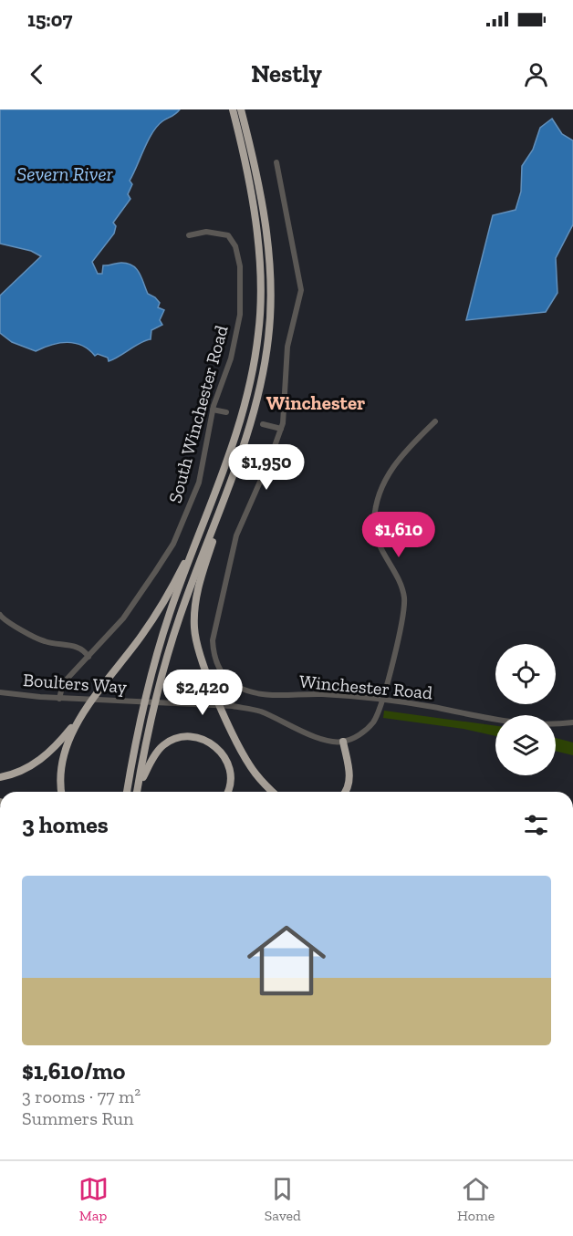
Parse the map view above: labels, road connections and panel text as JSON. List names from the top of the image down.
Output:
{
  "streets": {
    "street": ["South Winchester Road", "Boulters Way", "Winchester Road"]
  },
  "crossings": [
    ["South Winchester Road", "Boulters Way"]
  ],
  "districts": ["Winchester"],
  "water": ["Severn River"],
  "page": {
    "status": "15:07",
    "header": "Nestly",
    "price": ["$1,950", "$1,610", "$2,420"],
    "heading": "3 homes",
    "list": [
      {
        "name": "$1,610/mo",
        "note": "3 rooms · 77 m² · Summers Run"
      }
    ],
    "tabs": ["Map", "Saved", "Home"]
  }
}
